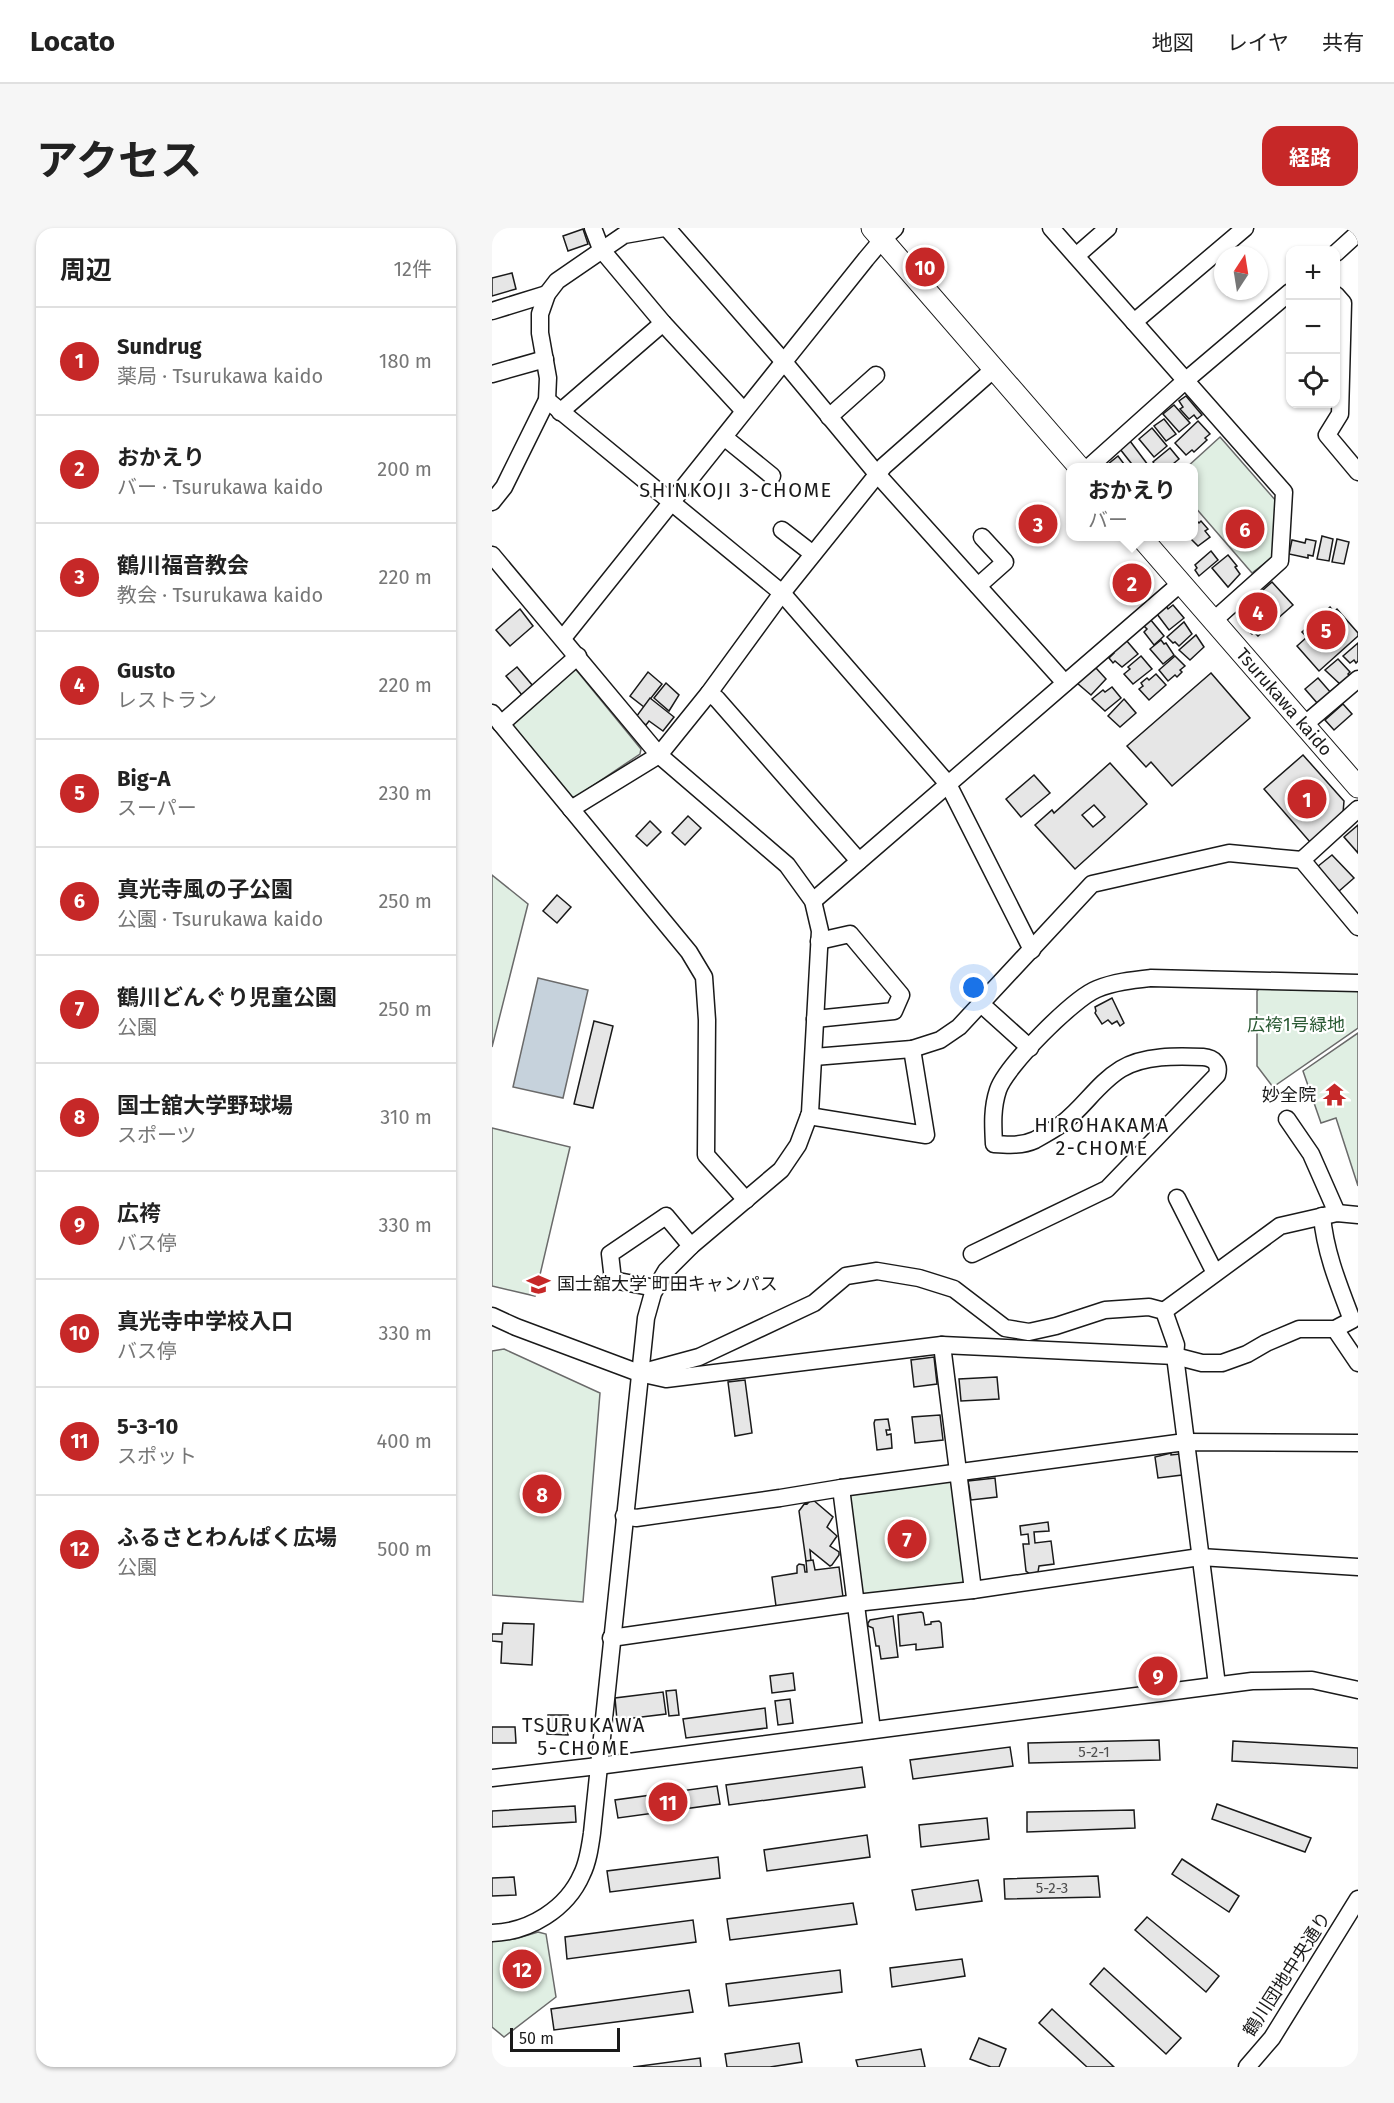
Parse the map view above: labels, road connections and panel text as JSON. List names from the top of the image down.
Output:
{
  "streets": {
    "main road": ["Tsurukawa kaido"],
    "street": ["鶴川団地中央通り"]
  },
  "districts": ["SHINKOJI 3-CHOME", "HIROHAKAMA 2-CHOME", "TSURUKAWA 5-CHOME"],
  "parks": ["広袴1号緑地"],
  "places": {
    "temple": ["妙全院"],
    "school or university": ["国士舘大学 町田キャンパス"]
  },
  "house_numbers": ["5-2-1", "5-2-3"],
  "scale_bar": "50 m",
  "north": "top",
  "page": {
    "header": "Locato",
    "nav": ["地図", "レイヤ", "共有"],
    "title": "アクセス",
    "buttons": "経路",
    "heading": ["周辺", "12件"],
    "pins": [
      "10",
      "3",
      "6",
      "2",
      "4",
      "5",
      "1",
      "8",
      "7",
      "9",
      "11",
      "12"
    ],
    "map_buttons": ["+", "−"],
    "list": [
      {
        "mark": "1",
        "name": "Sundrug",
        "note": "薬局 · Tsurukawa kaido",
        "value": "180 m"
      },
      {
        "mark": "2",
        "name": "おかえり",
        "note": "バー · Tsurukawa kaido",
        "value": "200 m"
      },
      {
        "mark": "3",
        "name": "鶴川福音教会",
        "note": "教会 · Tsurukawa kaido",
        "value": "220 m"
      },
      {
        "mark": "4",
        "name": "Gusto",
        "note": "レストラン",
        "value": "220 m"
      },
      {
        "mark": "5",
        "name": "Big-A",
        "note": "スーパー",
        "value": "230 m"
      },
      {
        "mark": "6",
        "name": "真光寺風の子公園",
        "note": "公園 · Tsurukawa kaido",
        "value": "250 m"
      },
      {
        "mark": "7",
        "name": "鶴川どんぐり児童公園",
        "note": "公園",
        "value": "250 m"
      },
      {
        "mark": "8",
        "name": "国士舘大学野球場",
        "note": "スポーツ",
        "value": "310 m"
      },
      {
        "mark": "9",
        "name": "広袴",
        "note": "バス停",
        "value": "330 m"
      },
      {
        "mark": "10",
        "name": "真光寺中学校入口",
        "note": "バス停",
        "value": "330 m"
      },
      {
        "mark": "11",
        "name": "5-3-10",
        "note": "スポット",
        "value": "400 m"
      },
      {
        "mark": "12",
        "name": "ふるさとわんぱく広場",
        "note": "公園",
        "value": "500 m"
      }
    ],
    "popup": ["おかえり", "バー"],
    "scale": "50 m"
  }
}
